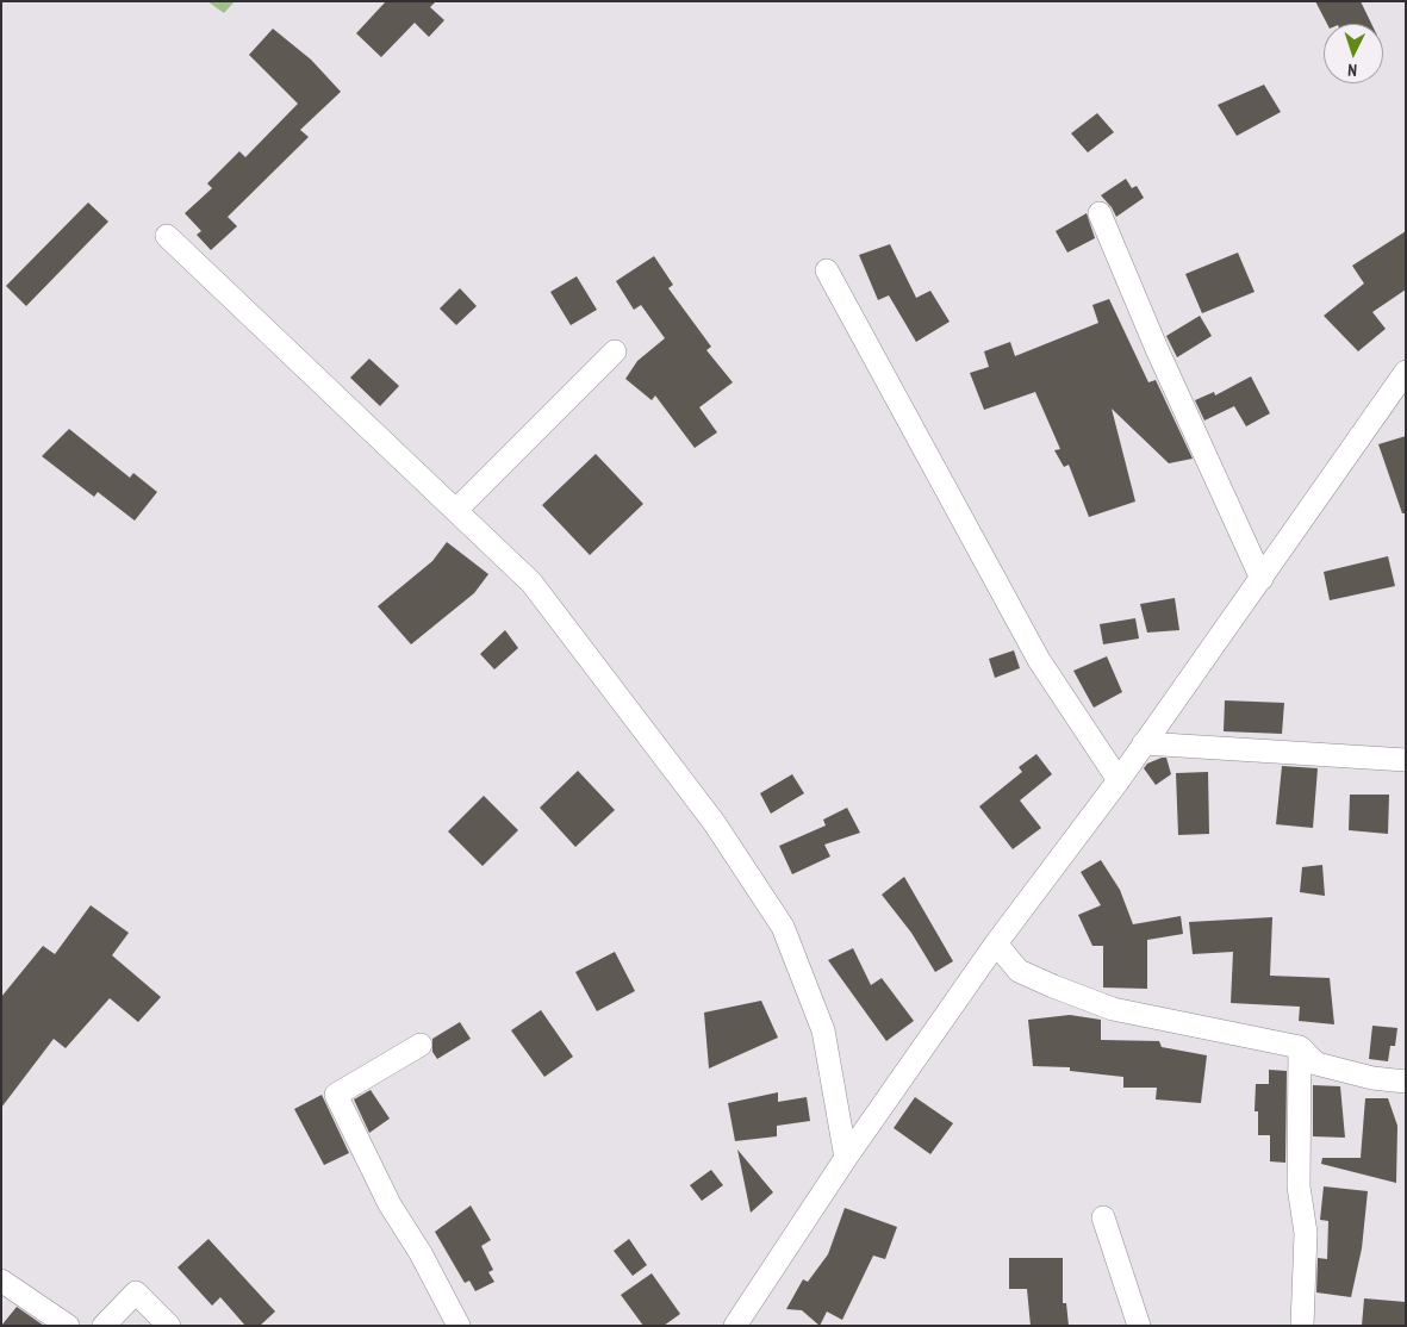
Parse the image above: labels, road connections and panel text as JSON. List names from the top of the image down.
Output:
{
  "north": "bottom"
}
